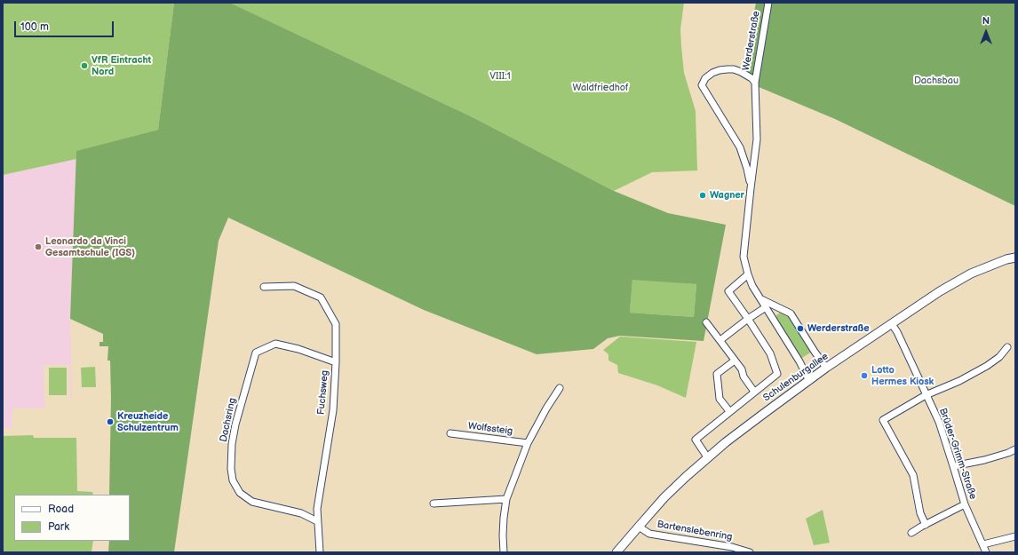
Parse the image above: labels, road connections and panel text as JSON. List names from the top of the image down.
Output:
{
  "streets": {
    "street": [
      "Werderstraße",
      "Schulenburgallee",
      "Fuchsweg",
      "Dachsring",
      "Wolfssteig",
      "Brüder-Grimm-Straße",
      "Bartenslebenring"
    ]
  },
  "crossings": [
    ["Werderstraße", "Schulenburgallee"],
    ["Schulenburgallee", "Brüder-Grimm-Straße"],
    ["Schulenburgallee", "Bartenslebenring"],
    ["Fuchsweg", "Dachsring"]
  ],
  "parks": ["VIII:1", "Dachsbau", "Waldfriedhof"],
  "places": [
    "VfR Eintracht Nord",
    "Wagner",
    "Leonardo da Vinci Gesamtschule (IGS)",
    "Werderstraße",
    "Lotto Hermes Kiosk",
    "Kreuzheide Schulzentrum"
  ],
  "legend": ["Road", "Park"],
  "scale_bar": "100 m",
  "north": "top"
}
